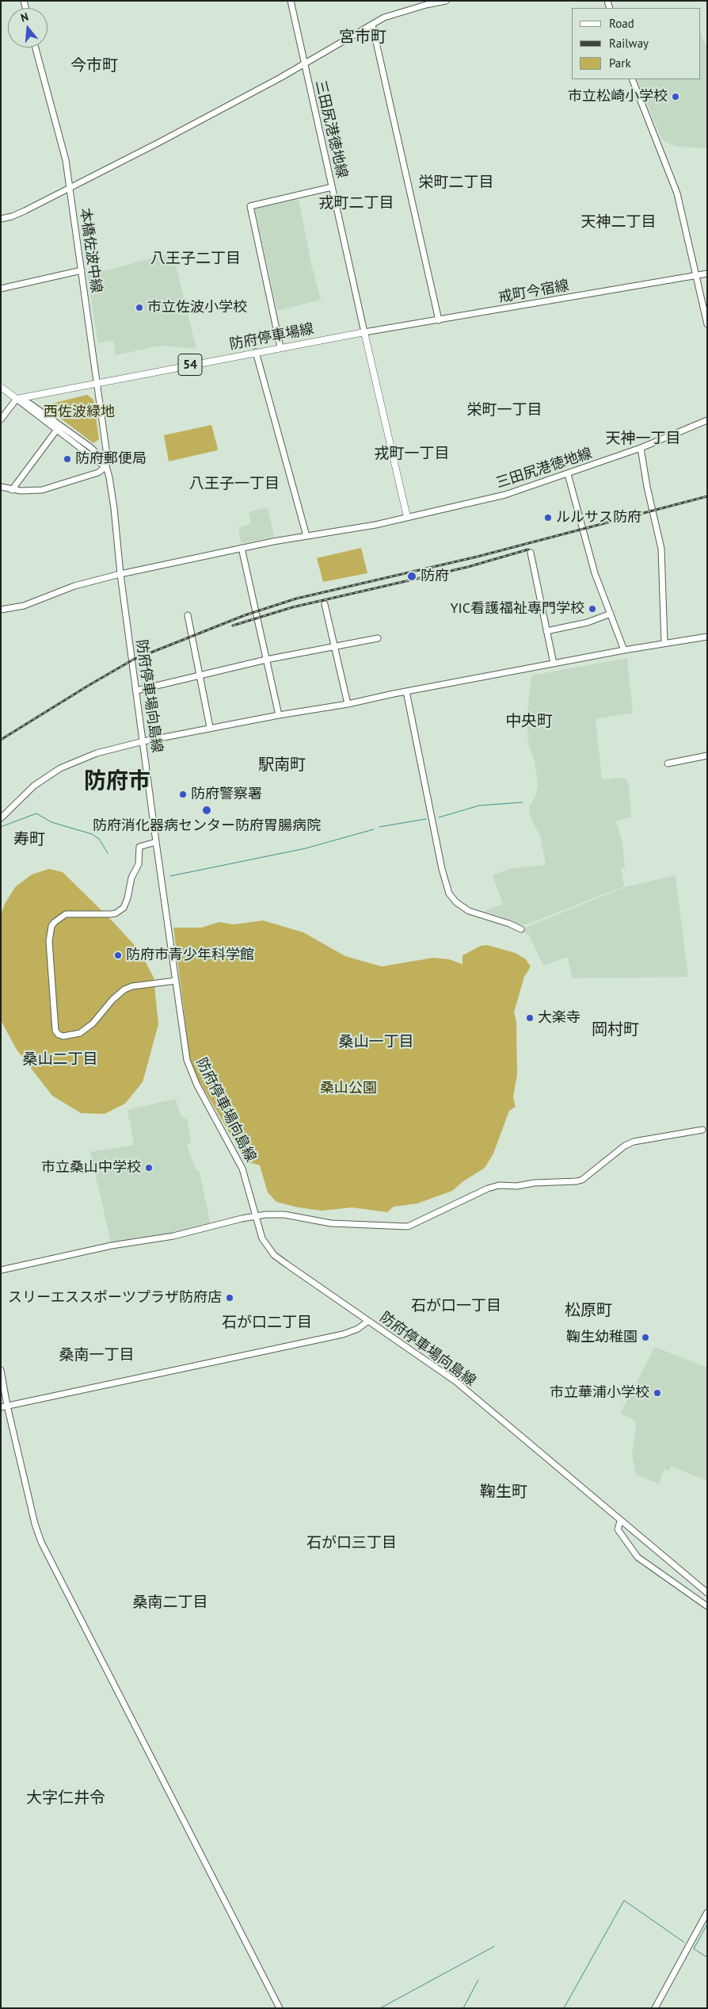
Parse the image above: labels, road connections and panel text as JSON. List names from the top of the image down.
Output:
{
  "streets": {
    "main road": ["防府停車場線", "54"],
    "street": [
      "三田尻港徳地線",
      "本橋佐波中線",
      "戒町今宿線",
      "防府停車場向島線"
    ]
  },
  "crossings": [
    ["三田尻港徳地線", "戒町今宿線"],
    ["三田尻港徳地線", "防府停車場線"],
    ["本橋佐波中線", "防府停車場線"],
    ["本橋佐波中線", "防府停車場向島線"],
    ["戒町今宿線", "防府停車場線"]
  ],
  "districts": [
    "宮市町",
    "今市町",
    "栄町二丁目",
    "戎町二丁目",
    "天神二丁目",
    "八王子二丁目",
    "栄町一丁目",
    "天神一丁目",
    "戎町一丁目",
    "八王子一丁目",
    "中央町",
    "駅南町",
    "防府市",
    "寿町",
    "岡村町",
    "桑山一丁目",
    "桑山二丁目",
    "石が口一丁目",
    "松原町",
    "石が口二丁目",
    "桑南一丁目",
    "鞠生町",
    "石が口三丁目",
    "桑南二丁目",
    "大字仁井令"
  ],
  "parks": ["西佐波緑地", "桑山公園"],
  "places": [
    "市立松崎小学校",
    "市立佐波小学校",
    "防府郵便局",
    "ルルサス防府",
    "防府",
    "YIC看護福祉専門学校",
    "防府警察署",
    "防府消化器病センター防府胃腸病院",
    "防府市青少年科学館",
    "大楽寺",
    "市立桑山中学校",
    "スリーエススポーツプラザ防府店",
    "鞠生幼稚園",
    "市立華浦小学校"
  ],
  "legend": ["Road", "Railway", "Park"],
  "north": "top"
}
